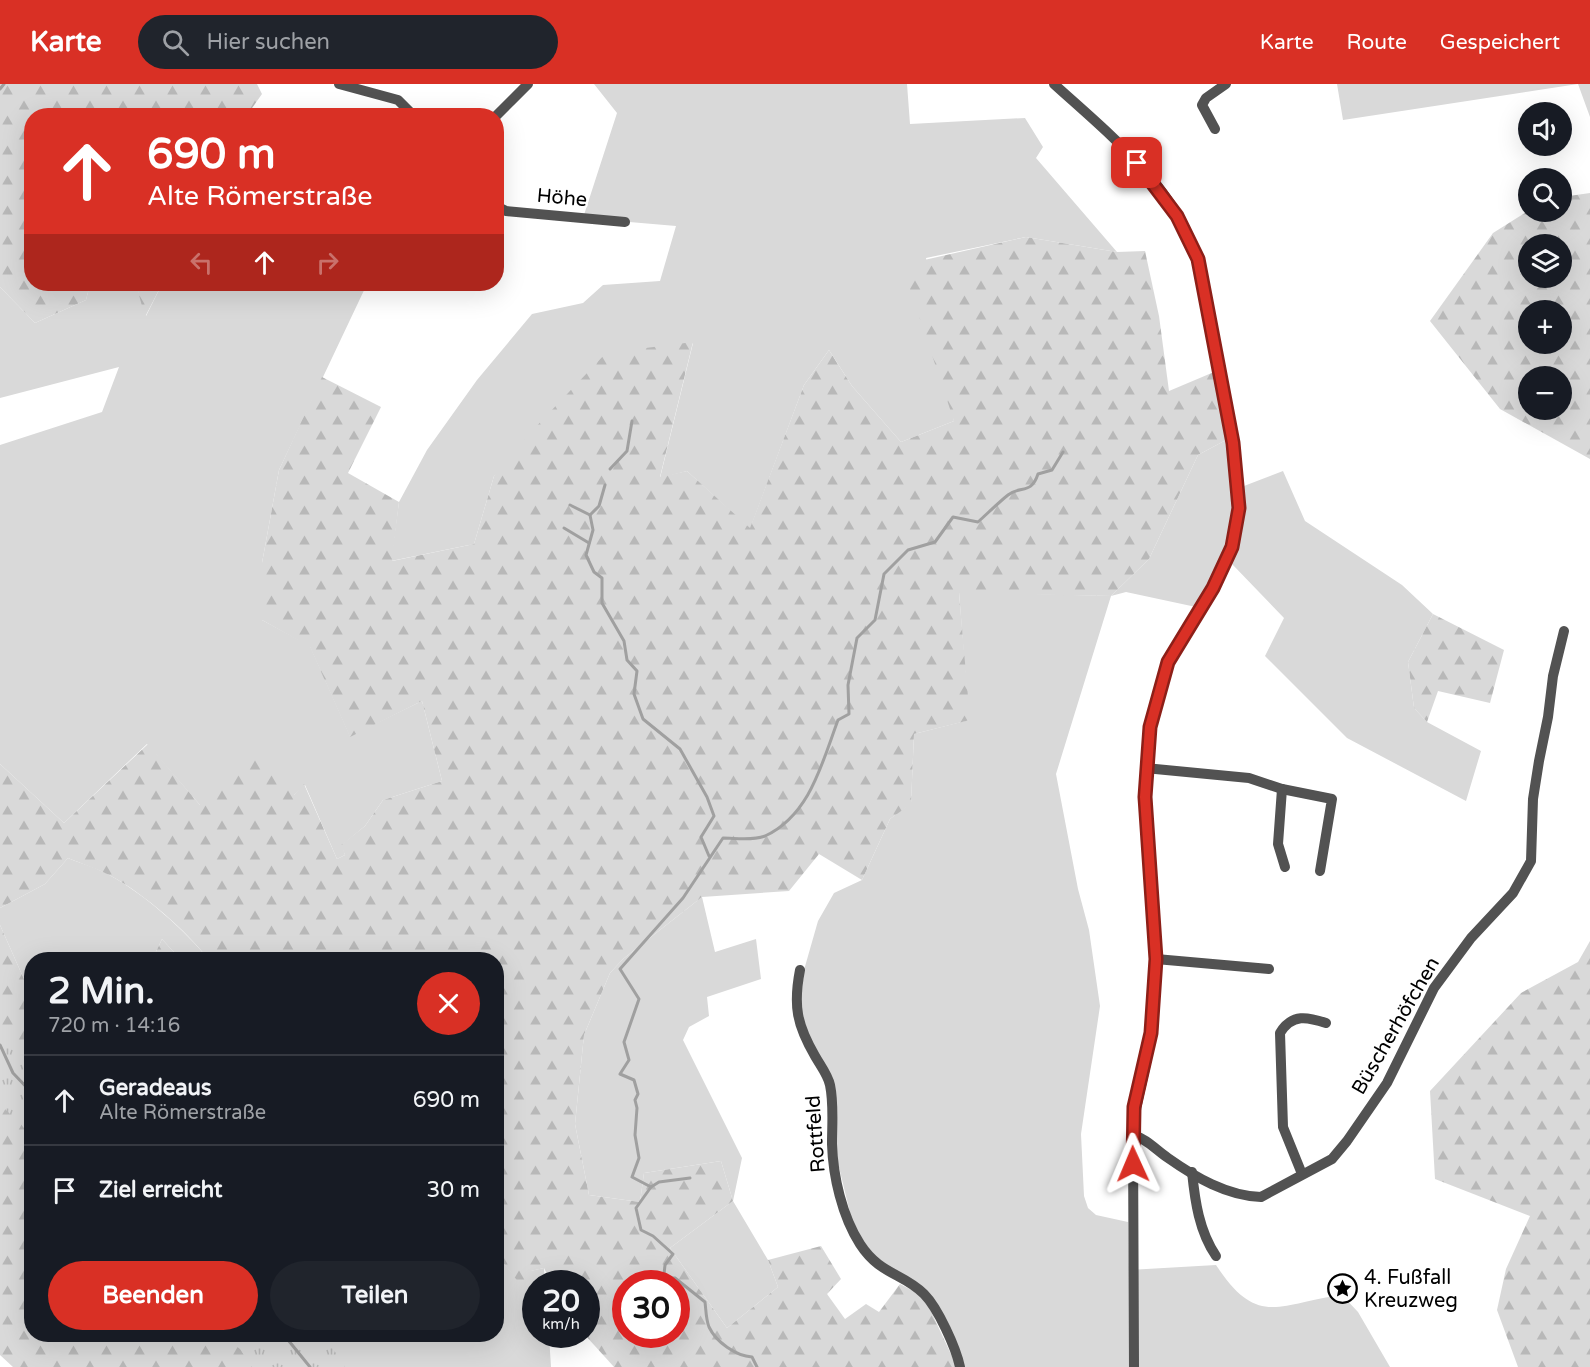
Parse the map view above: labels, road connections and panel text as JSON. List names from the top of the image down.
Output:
{
  "streets": {
    "street": ["Höhe", "Büscherhöfchen", "Rottfeld"]
  },
  "places": {
    "place": ["4. Fußfall Kreuzweg"]
  },
  "page": {
    "header": "Karte",
    "search": "Hier suchen",
    "nav": ["Karte", "Route", "Gespeichert"],
    "map_buttons": ["+", "−"],
    "turn": ["690 m", "Alte Römerstraße"],
    "heading": ["2 Min.", "720 m · 14:16"],
    "list": [
      {
        "name": "Geradeaus",
        "note": "Alte Römerstraße",
        "value": "690 m"
      },
      {
        "name": "Ziel erreicht",
        "value": "30 m"
      }
    ],
    "buttons": ["Beenden", "Teilen"],
    "speed": "20 km/h",
    "limit": "30"
  }
}
